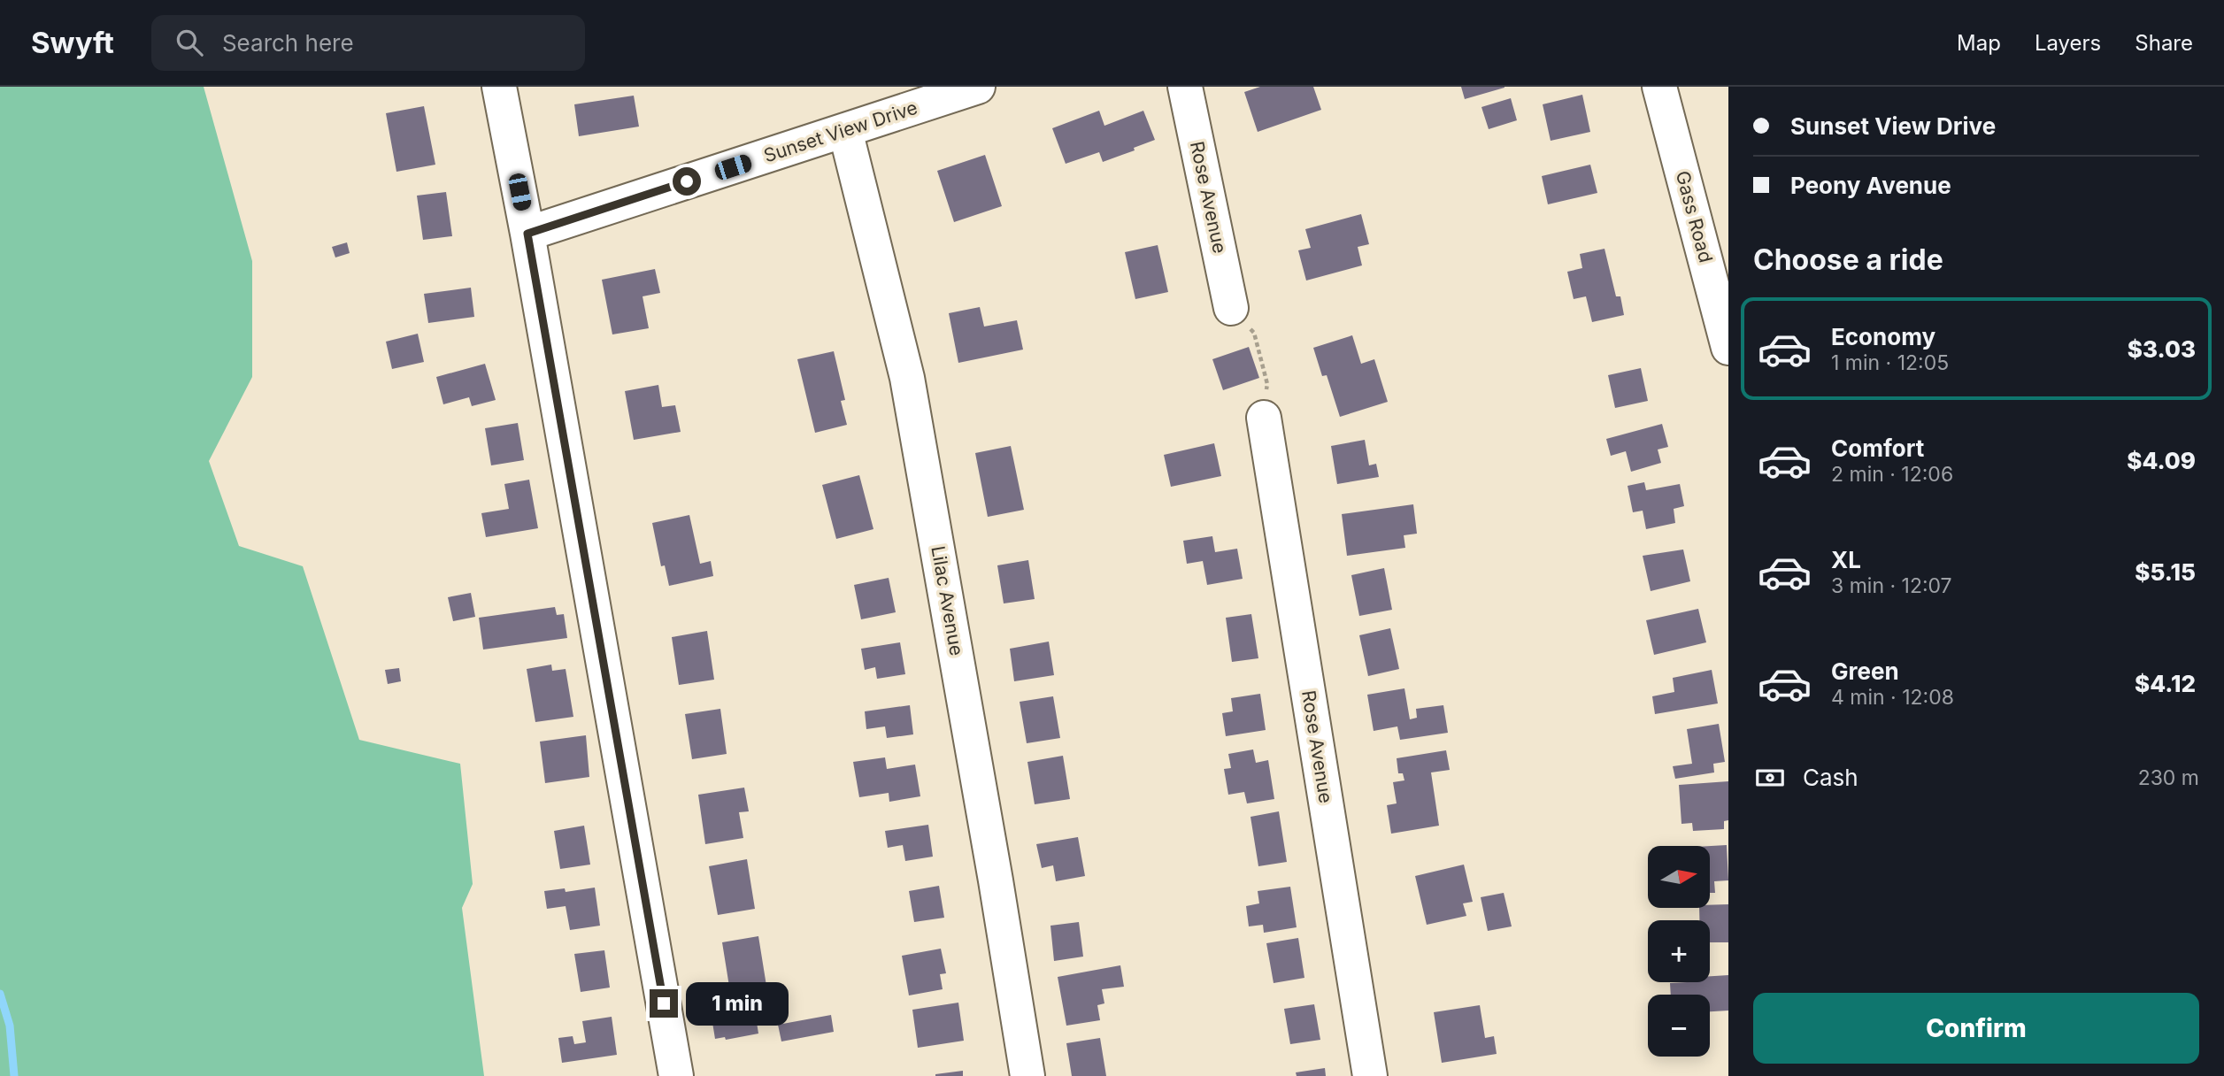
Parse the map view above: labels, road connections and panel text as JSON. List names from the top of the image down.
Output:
{
  "streets": {
    "street": [
      "Sunset View Drive",
      "Rose Avenue",
      "Gass Road",
      "Lilac Avenue"
    ]
  },
  "crossings": [
    ["Sunset View Drive", "Lilac Avenue"]
  ],
  "north": "right",
  "page": {
    "header": "Swyft",
    "search": "Search here",
    "nav": ["Map", "Layers", "Share"],
    "banner": ["Sunset View Drive", "Peony Avenue"],
    "heading": "Choose a ride",
    "list": [
      {
        "name": "Economy",
        "note": "1 min · 12:05",
        "value": "$3.03"
      },
      {
        "name": "Comfort",
        "note": "2 min · 12:06",
        "value": "$4.09"
      },
      {
        "name": "XL",
        "note": "3 min · 12:07",
        "value": "$5.15"
      },
      {
        "name": "Green",
        "note": "4 min · 12:08",
        "value": "$4.12"
      }
    ],
    "pay": ["Cash", "230 m"],
    "map_buttons": ["+", "−"],
    "buttons": "Confirm",
    "bubble": "1 min"
  }
}
